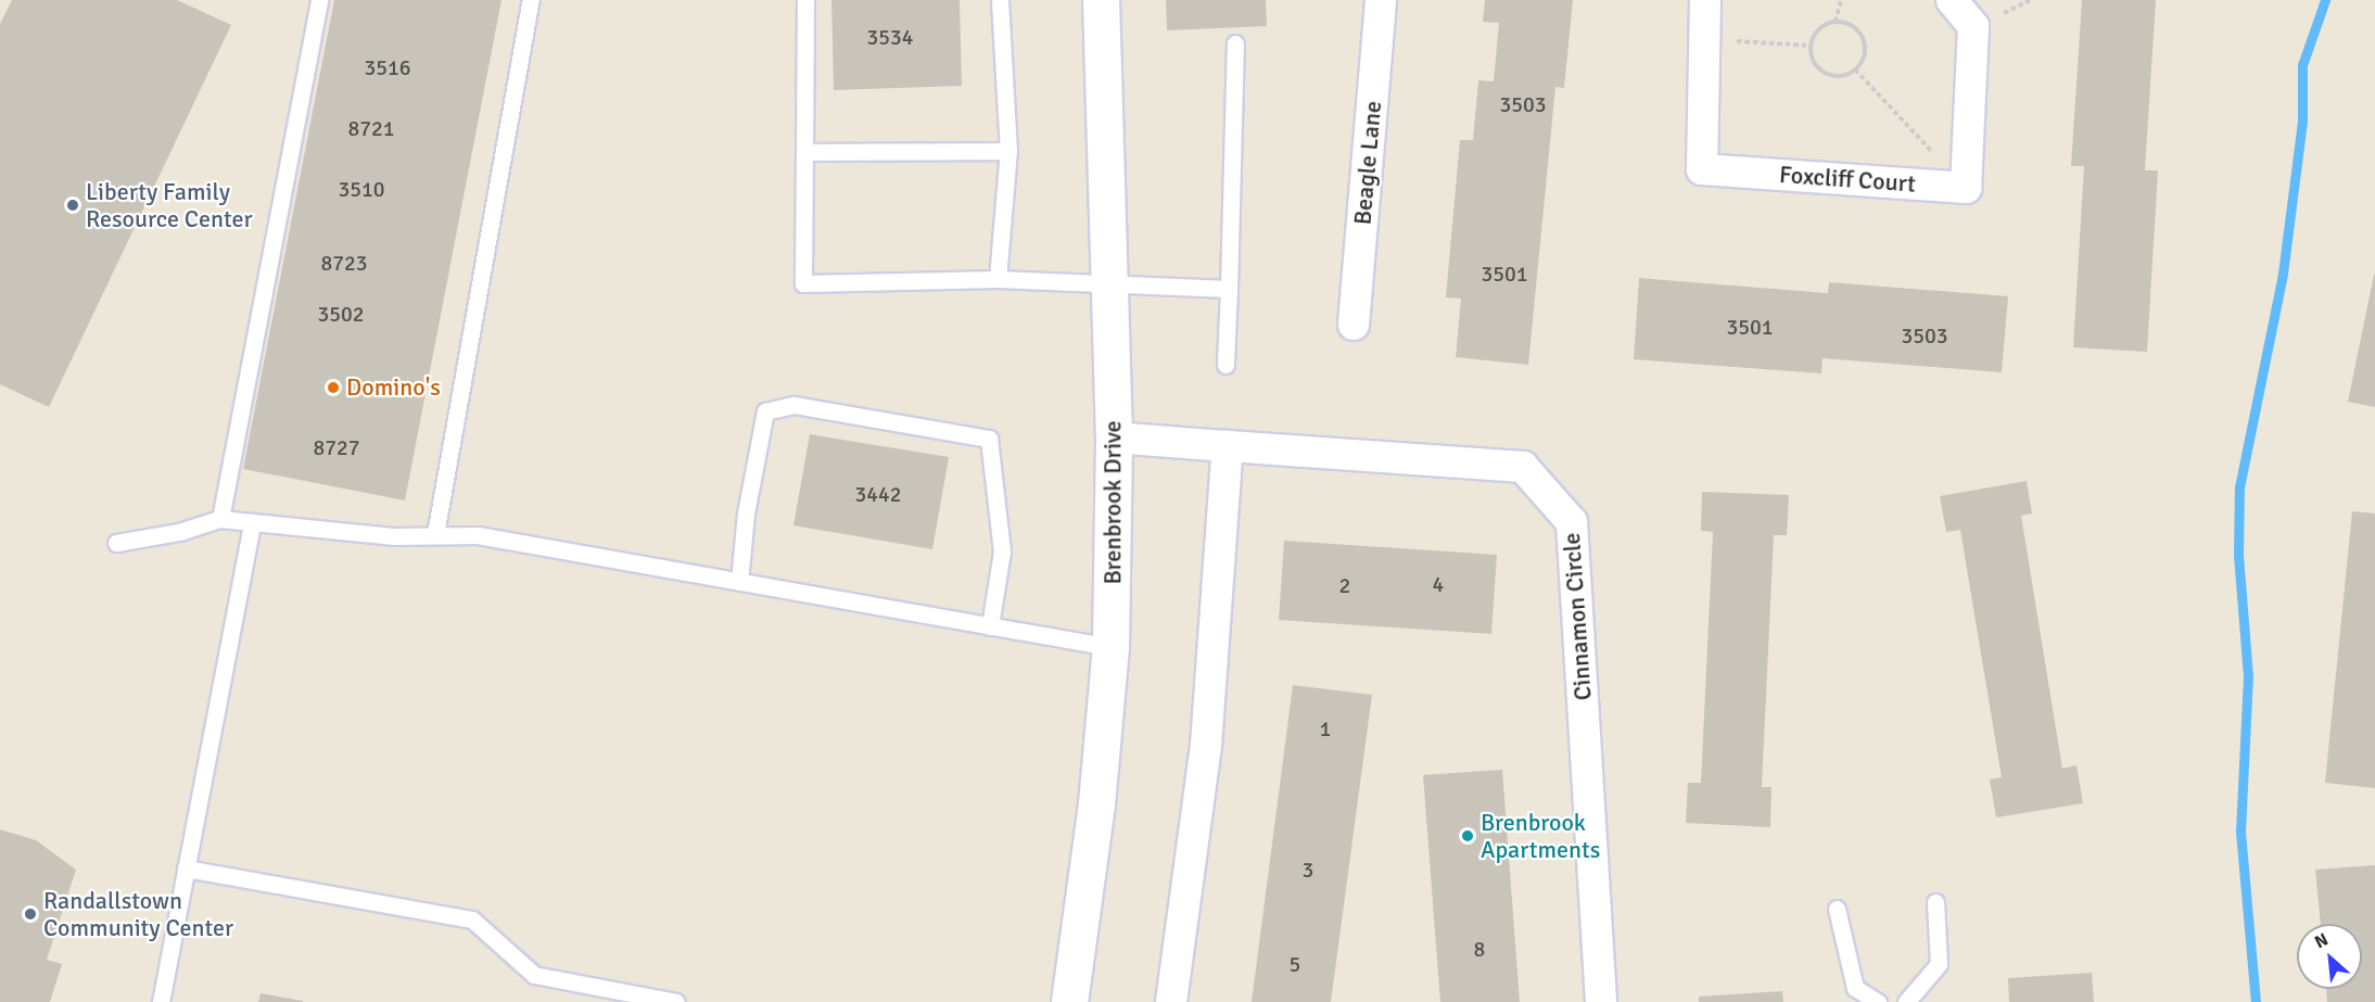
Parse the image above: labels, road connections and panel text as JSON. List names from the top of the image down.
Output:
{
  "streets": {
    "street": [
      "Beagle Lane",
      "Foxcliff Court",
      "Brenbrook Drive",
      "Cinnamon Circle"
    ]
  },
  "crossings": [
    ["Brenbrook Drive", "Cinnamon Circle"]
  ],
  "places": [
    "Liberty Family Resource Center",
    "Domino's",
    "Brenbrook Apartments",
    "Randallstown Community Center"
  ],
  "house_numbers": [
    "3534",
    "3516",
    "3503",
    "8721",
    "3510",
    "8723",
    "3501",
    "3502",
    "3501",
    "3503",
    "8727",
    "3442",
    "4",
    "2",
    "1",
    "3",
    "8",
    "5"
  ],
  "north": "top left"
}
